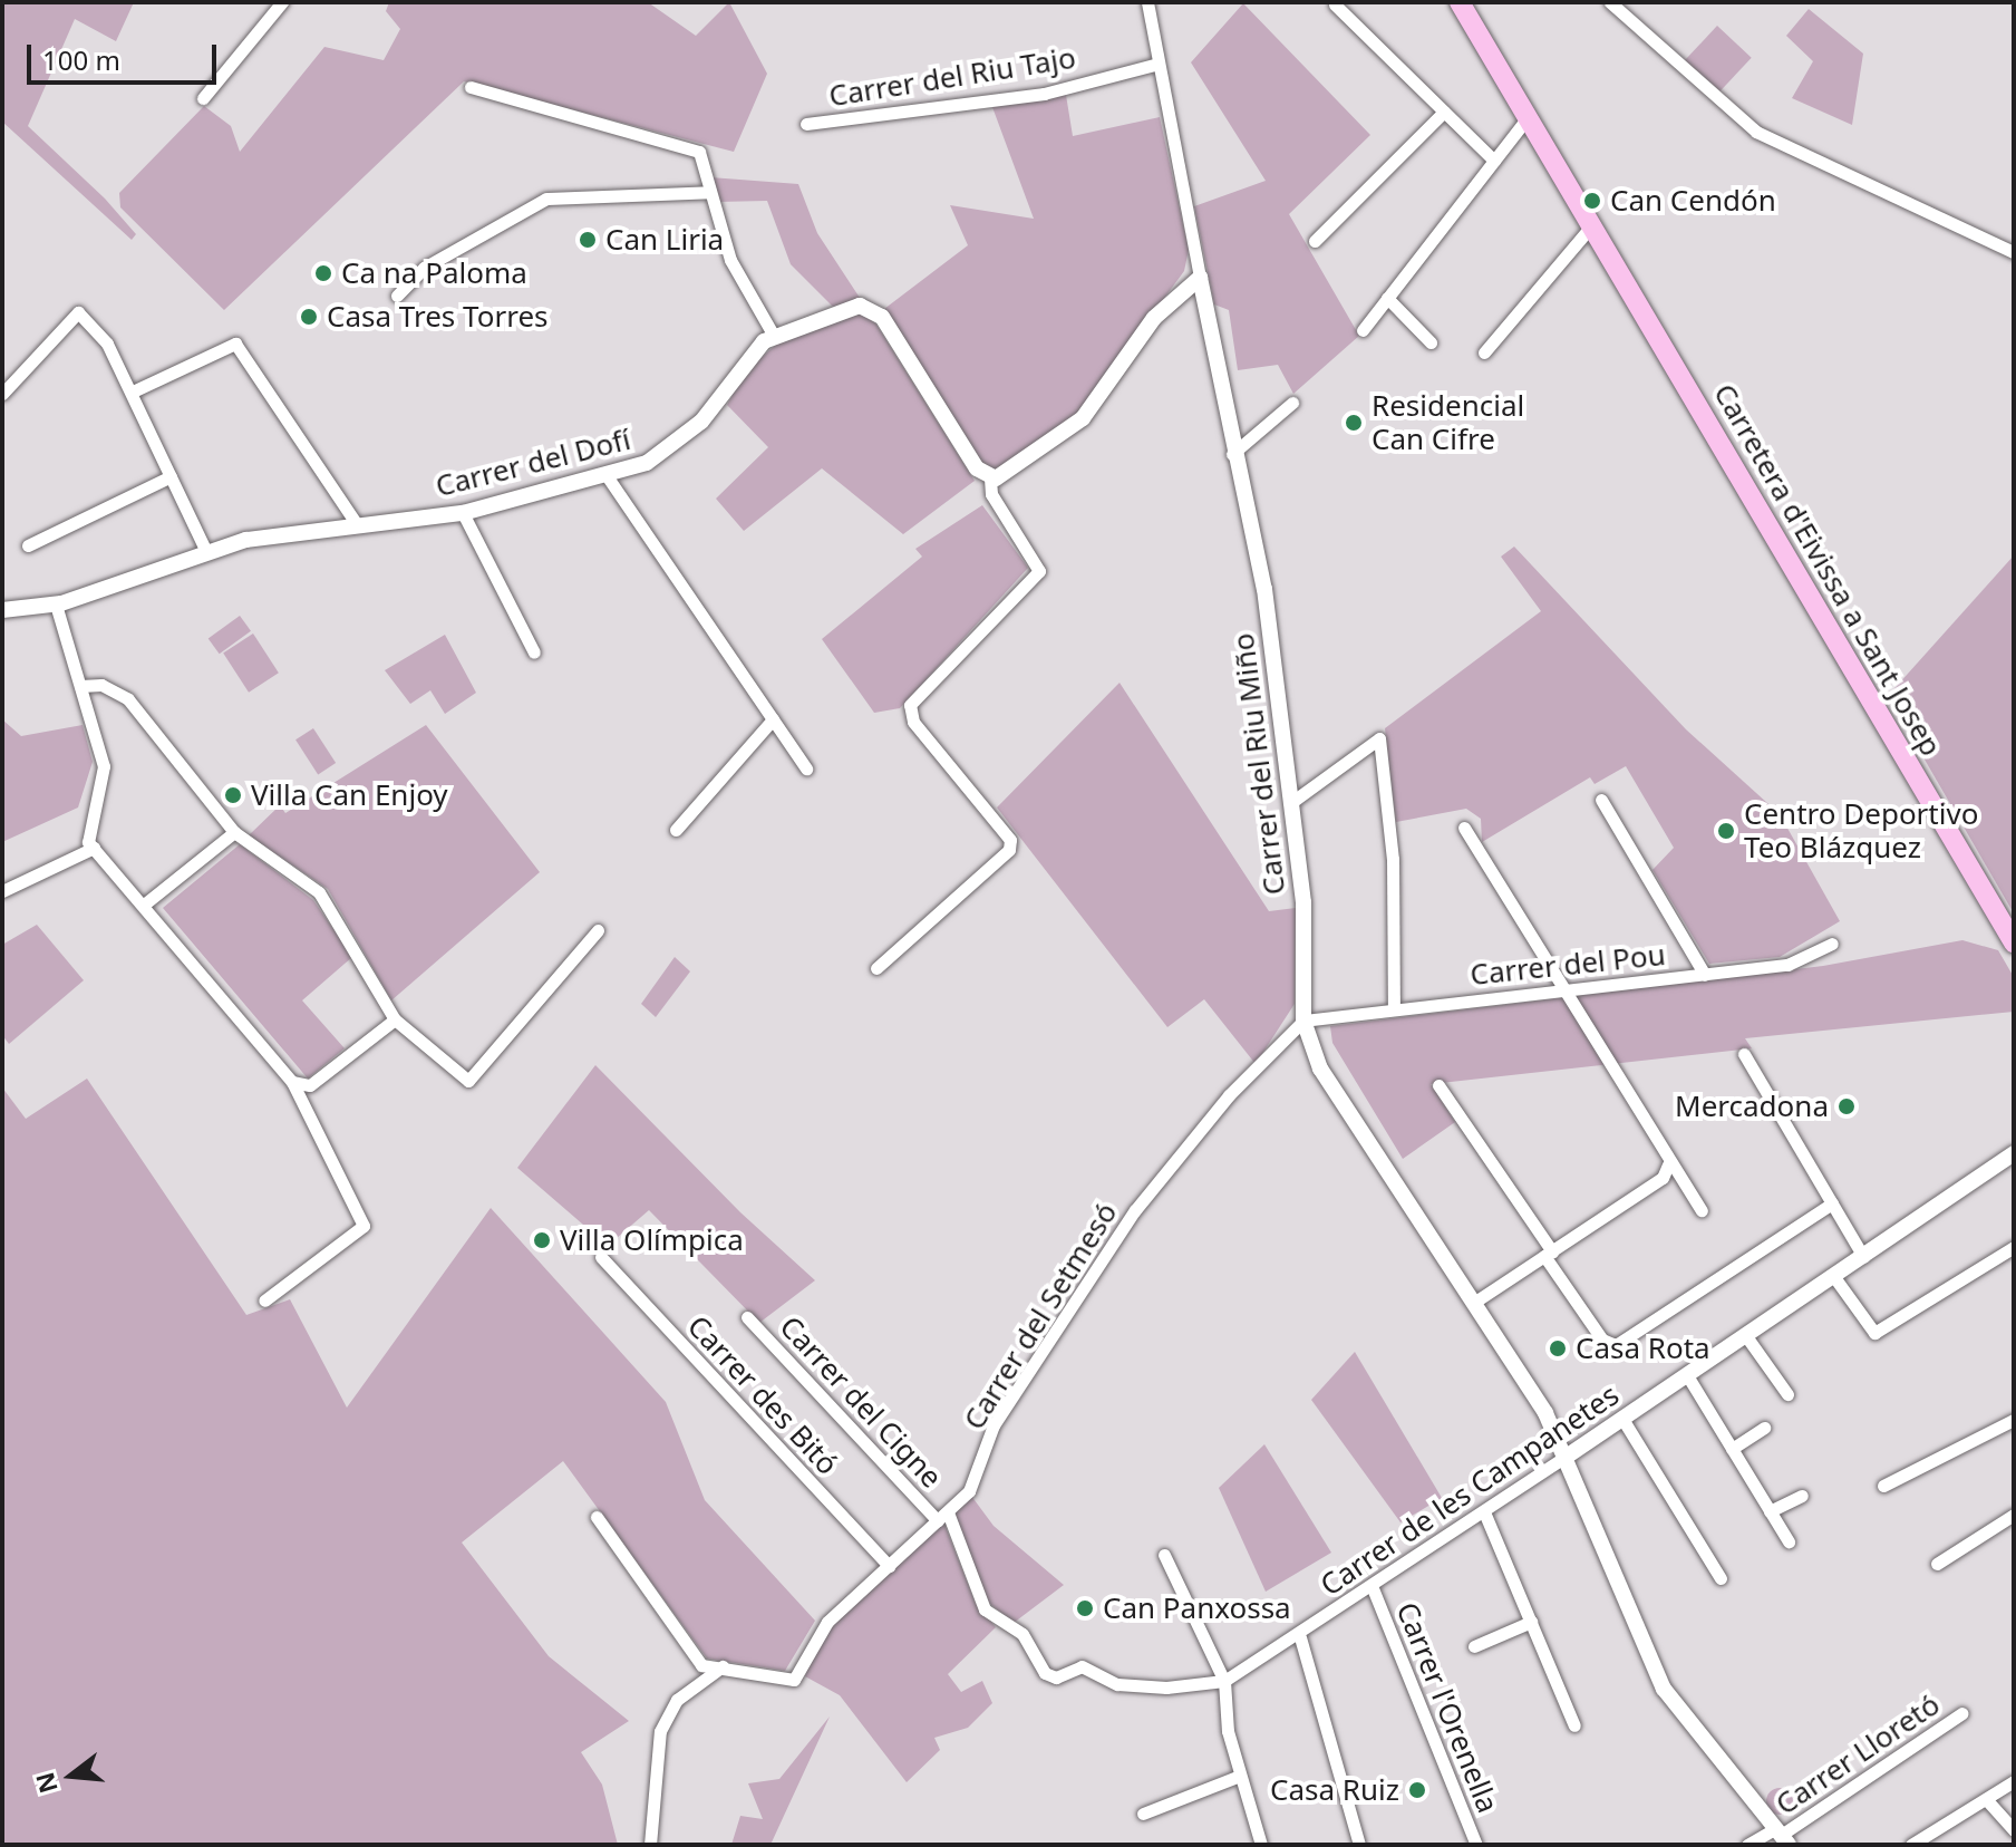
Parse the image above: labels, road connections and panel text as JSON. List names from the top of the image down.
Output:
{
  "streets": {
    "main road": ["Carretera d'Eivissa a Sant Josep"],
    "street": [
      "Carrer del Riu Tajo",
      "Carrer del Dofí",
      "Carrer del Riu Miño",
      "Carrer del Pou",
      "Carrer del Setmesó",
      "Carrer des Bitó",
      "Carrer del Cigne",
      "Carrer de les Campanetes",
      "Carrer l'Orenella",
      "Carrer Lloretó"
    ]
  },
  "crossings": [
    ["Carrer del Riu Tajo", "Carrer del Riu Miño"],
    ["Carrer del Riu Miño", "Carrer del Pou"],
    ["Carrer del Riu Miño", "Carrer del Setmesó"],
    ["Carrer del Riu Miño", "Carrer de les Campanetes"],
    ["Carrer del Riu Miño", "Carrer Lloretó"],
    ["Carrer del Pou", "Carrer del Setmesó"],
    ["Carrer del Setmesó", "Carrer des Bitó"],
    ["Carrer del Setmesó", "Carrer del Cigne"],
    ["Carrer de les Campanetes", "Carrer l'Orenella"]
  ],
  "places": [
    "Can Cendón",
    "Can Liria",
    "Ca na Paloma",
    "Casa Tres Torres",
    "Residencial Can Cifre",
    "Villa Can Enjoy",
    "Centro Deportivo Teo Blázquez",
    "Mercadona",
    "Villa Olímpica",
    "Casa Rota",
    "Can Panxossa",
    "Casa Ruiz"
  ],
  "scale_bar": "100 m",
  "north": "left"
}
